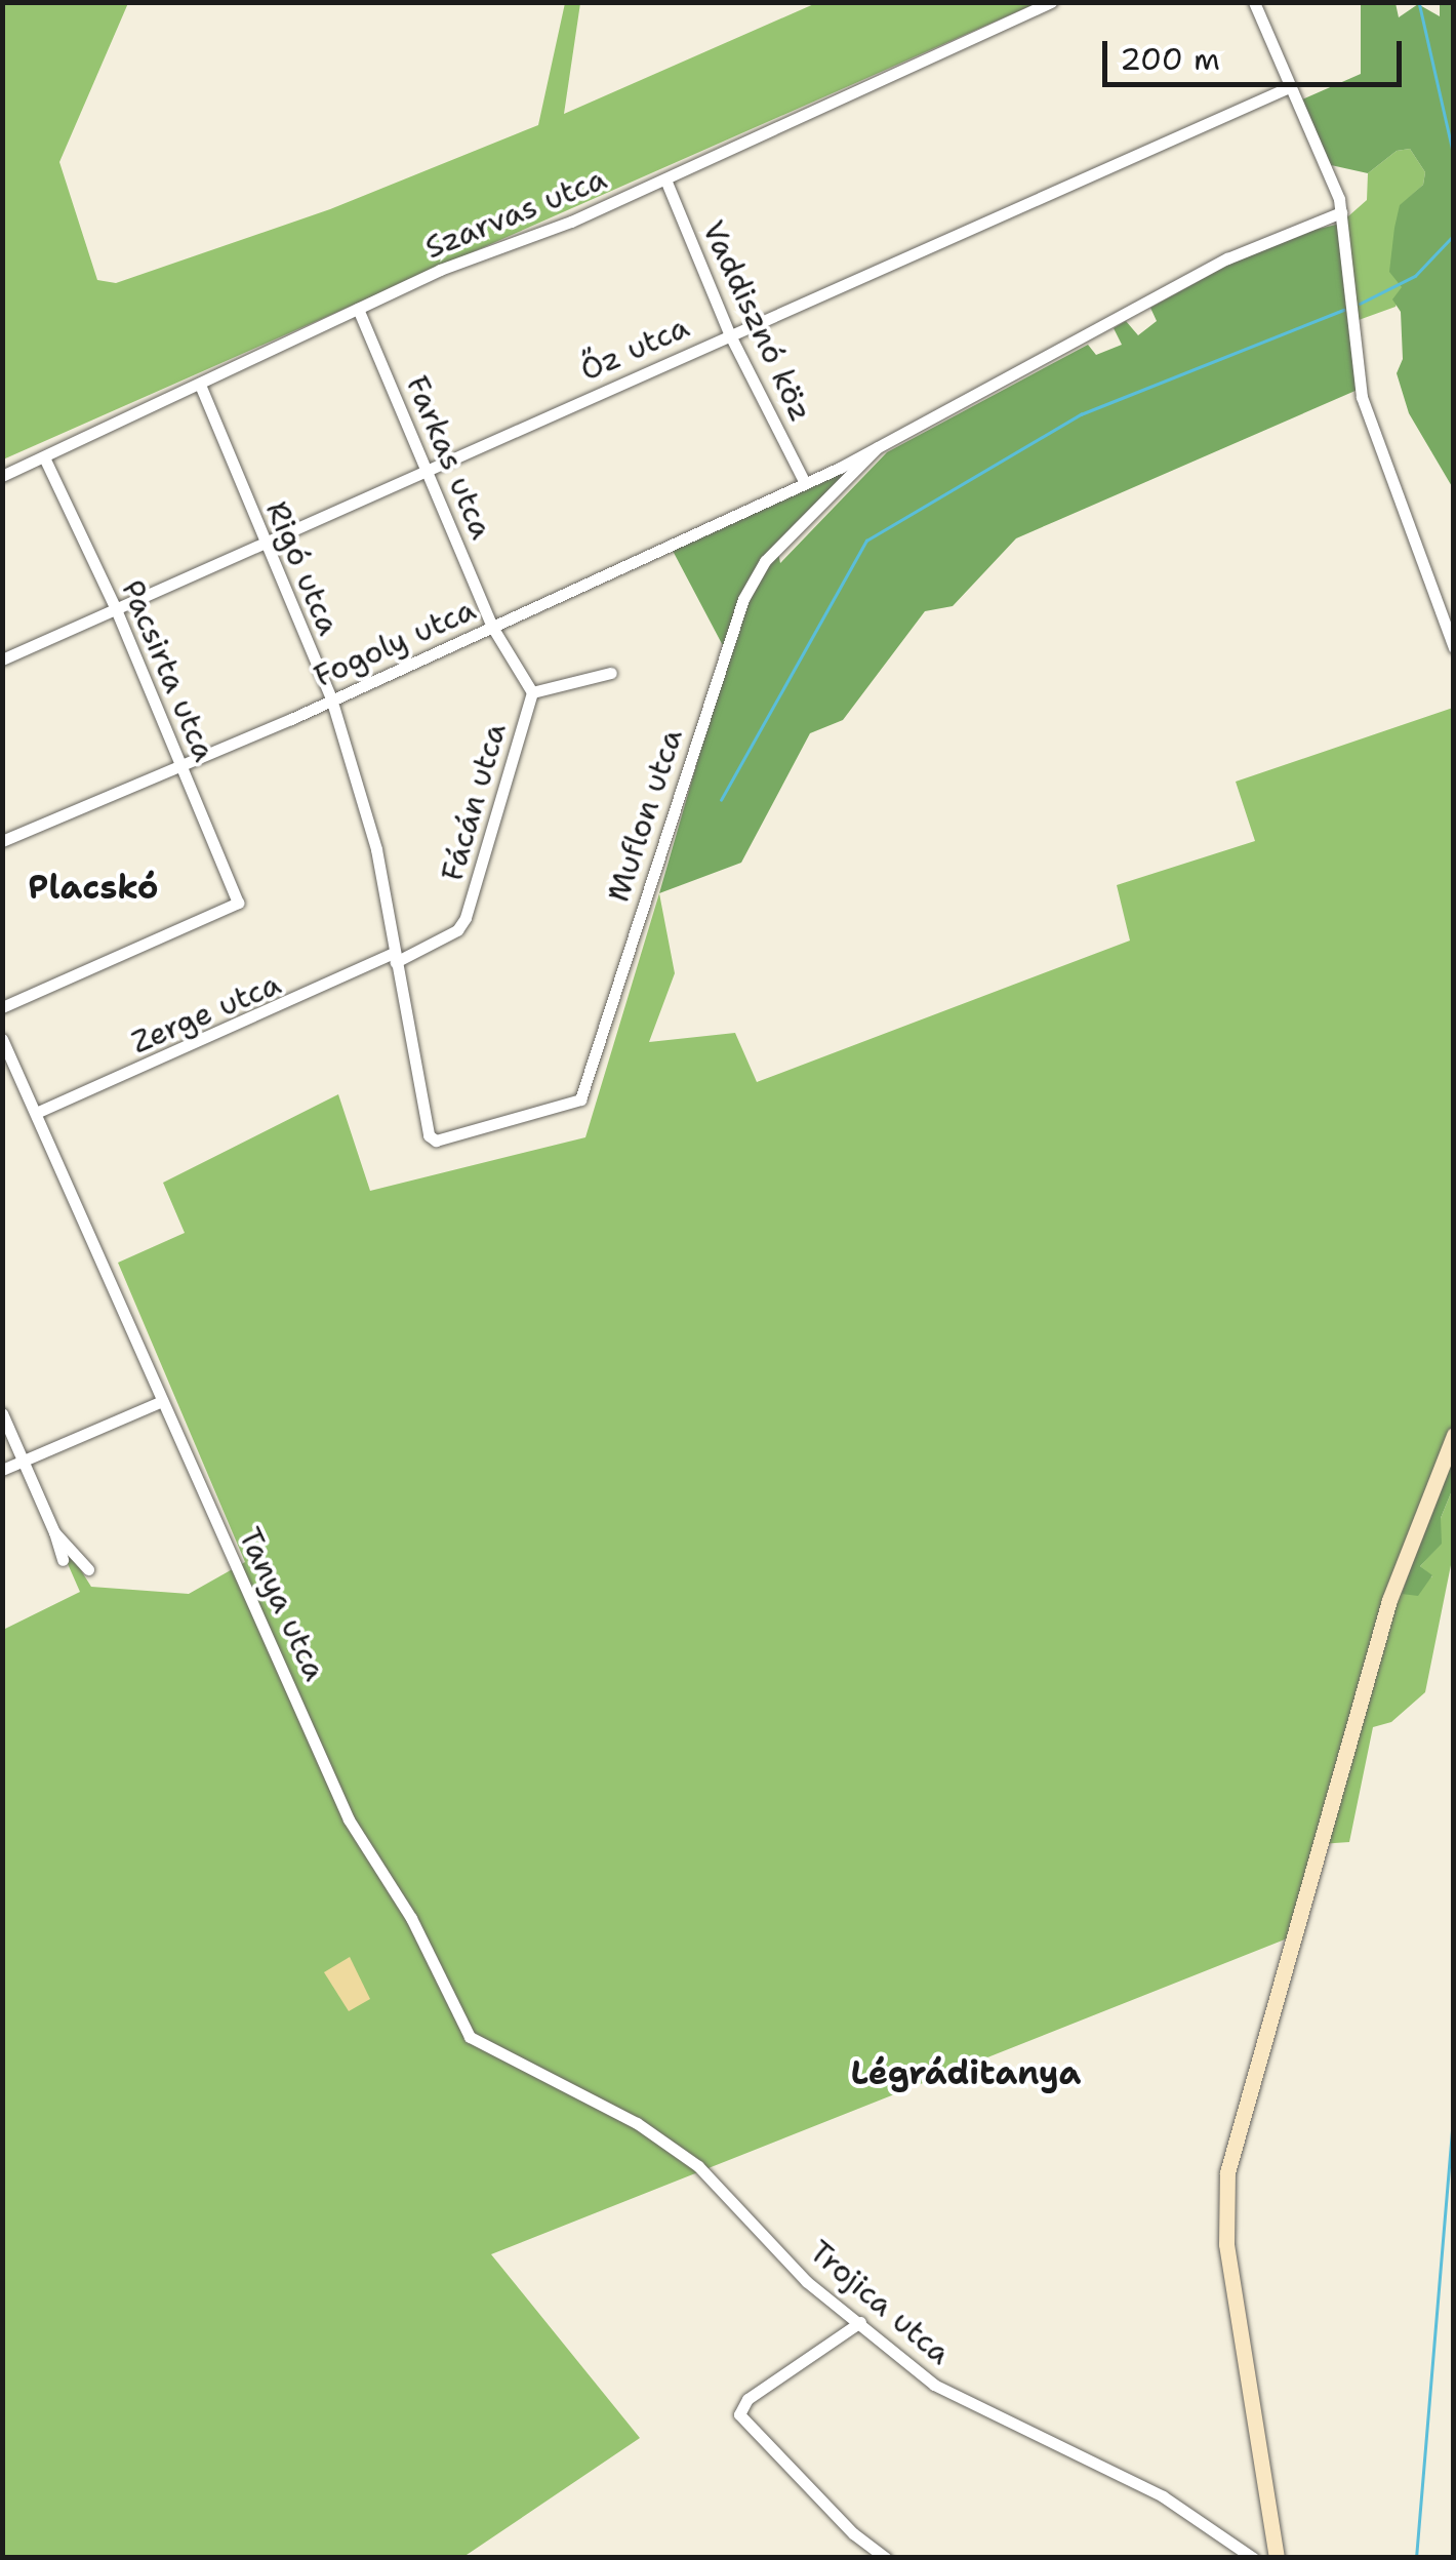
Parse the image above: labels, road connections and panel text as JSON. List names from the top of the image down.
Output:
{
  "streets": {
    "street": [
      "Szarvas utca",
      "Vaddisznó köz",
      "Őz utca",
      "Farkas utca",
      "Rigó utca",
      "Fogoly utca",
      "Pacsirta utca",
      "Fácán utca",
      "Muflon utca",
      "Zerge utca",
      "Tanya utca",
      "Trojica utca"
    ]
  },
  "crossings": [
    ["Szarvas utca", "Vaddisznó köz"],
    ["Szarvas utca", "Farkas utca"],
    ["Szarvas utca", "Rigó utca"],
    ["Szarvas utca", "Pacsirta utca"],
    ["Vaddisznó köz", "Őz utca"],
    ["Vaddisznó köz", "Fogoly utca"],
    ["Vaddisznó köz", "Muflon utca"],
    ["Őz utca", "Farkas utca"],
    ["Őz utca", "Rigó utca"],
    ["Őz utca", "Pacsirta utca"],
    ["Farkas utca", "Fogoly utca"],
    ["Farkas utca", "Fácán utca"],
    ["Rigó utca", "Fogoly utca"],
    ["Rigó utca", "Fácán utca"],
    ["Rigó utca", "Muflon utca"],
    ["Rigó utca", "Zerge utca"],
    ["Fogoly utca", "Pacsirta utca"],
    ["Fogoly utca", "Fácán utca"],
    ["Fogoly utca", "Muflon utca"],
    ["Fácán utca", "Zerge utca"],
    ["Zerge utca", "Tanya utca"],
    ["Tanya utca", "Trojica utca"]
  ],
  "districts": ["Placskó", "Légráditanya"],
  "scale_bar": "200 m"
}
